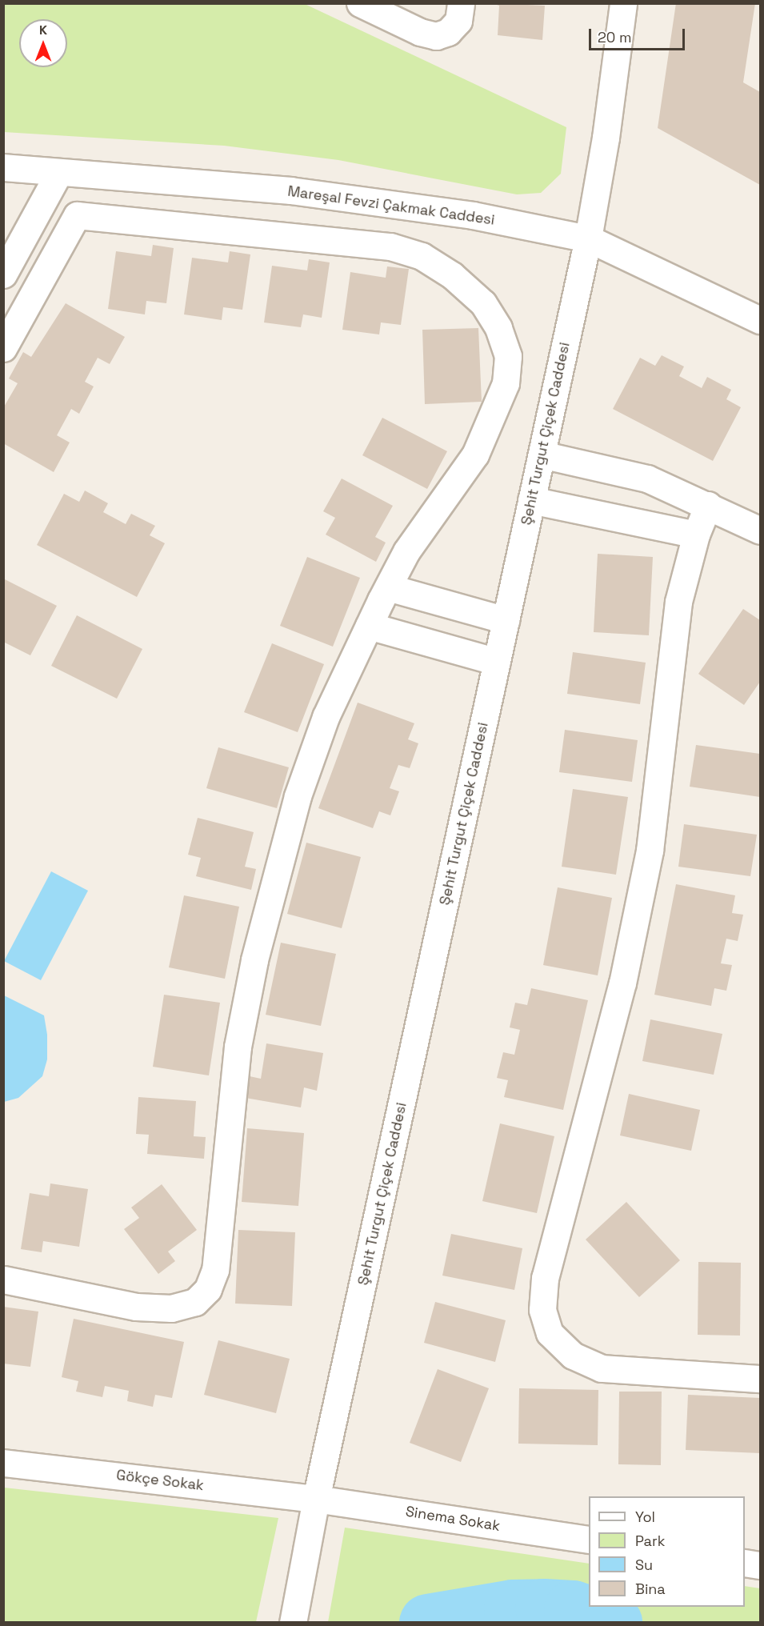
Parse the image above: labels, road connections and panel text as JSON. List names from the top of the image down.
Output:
{
  "streets": {
    "street": [
      "Mareşal Fevzi Çakmak Caddesi",
      "Şehit Turgut Çiçek Caddesi",
      "Gökçe Sokak",
      "Sinema Sokak"
    ]
  },
  "crossings": [
    ["Mareşal Fevzi Çakmak Caddesi", "Şehit Turgut Çiçek Caddesi"],
    ["Şehit Turgut Çiçek Caddesi", "Gökçe Sokak"],
    ["Şehit Turgut Çiçek Caddesi", "Sinema Sokak"],
    ["Gökçe Sokak", "Sinema Sokak"]
  ],
  "legend": [
    "Yol",
    "Park",
    "Su",
    "Bina"
  ],
  "scale_bar": "20 m",
  "north": "top"
}
